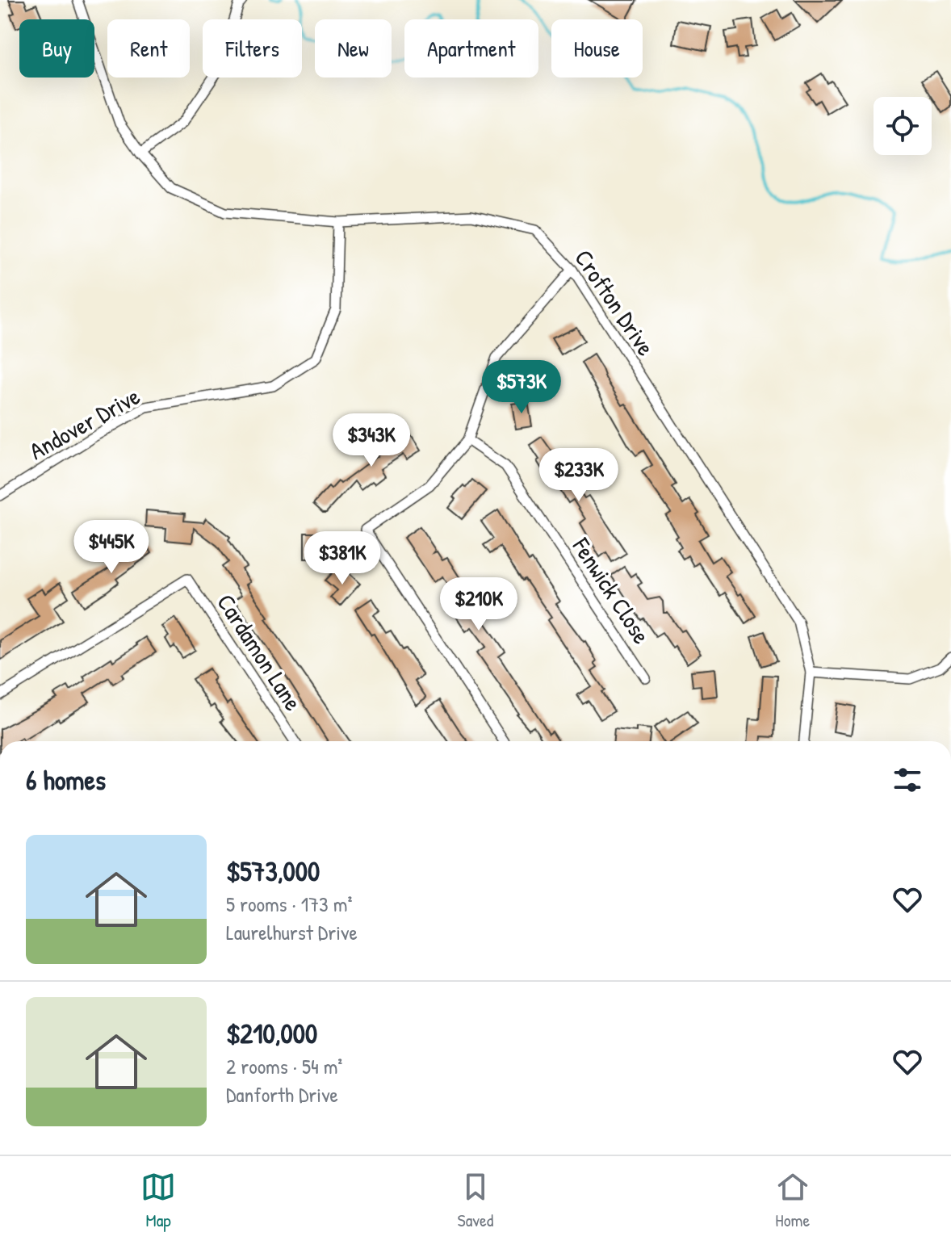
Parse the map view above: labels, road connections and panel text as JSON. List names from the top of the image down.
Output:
{
  "streets": {
    "street": [
      "Crofton Drive",
      "Andover Drive",
      "Fenwick Close",
      "Cardamon Lane"
    ]
  },
  "crossings": [
    ["Crofton Drive", "Andover Drive"]
  ],
  "page": {
    "chip": [
      "Buy",
      "Rent",
      "Filters",
      "New",
      "Apartment",
      "House"
    ],
    "price": [
      "$573K",
      "$343K",
      "$233K",
      "$445K",
      "$381K",
      "$210K"
    ],
    "heading": "6 homes",
    "list": [
      {
        "name": "$573,000",
        "note": "5 rooms · 173 m² · Laurelhurst Drive"
      },
      {
        "name": "$210,000",
        "note": "2 rooms · 54 m² · Danforth Drive"
      }
    ],
    "tabs": ["Map", "Saved", "Home"]
  }
}
